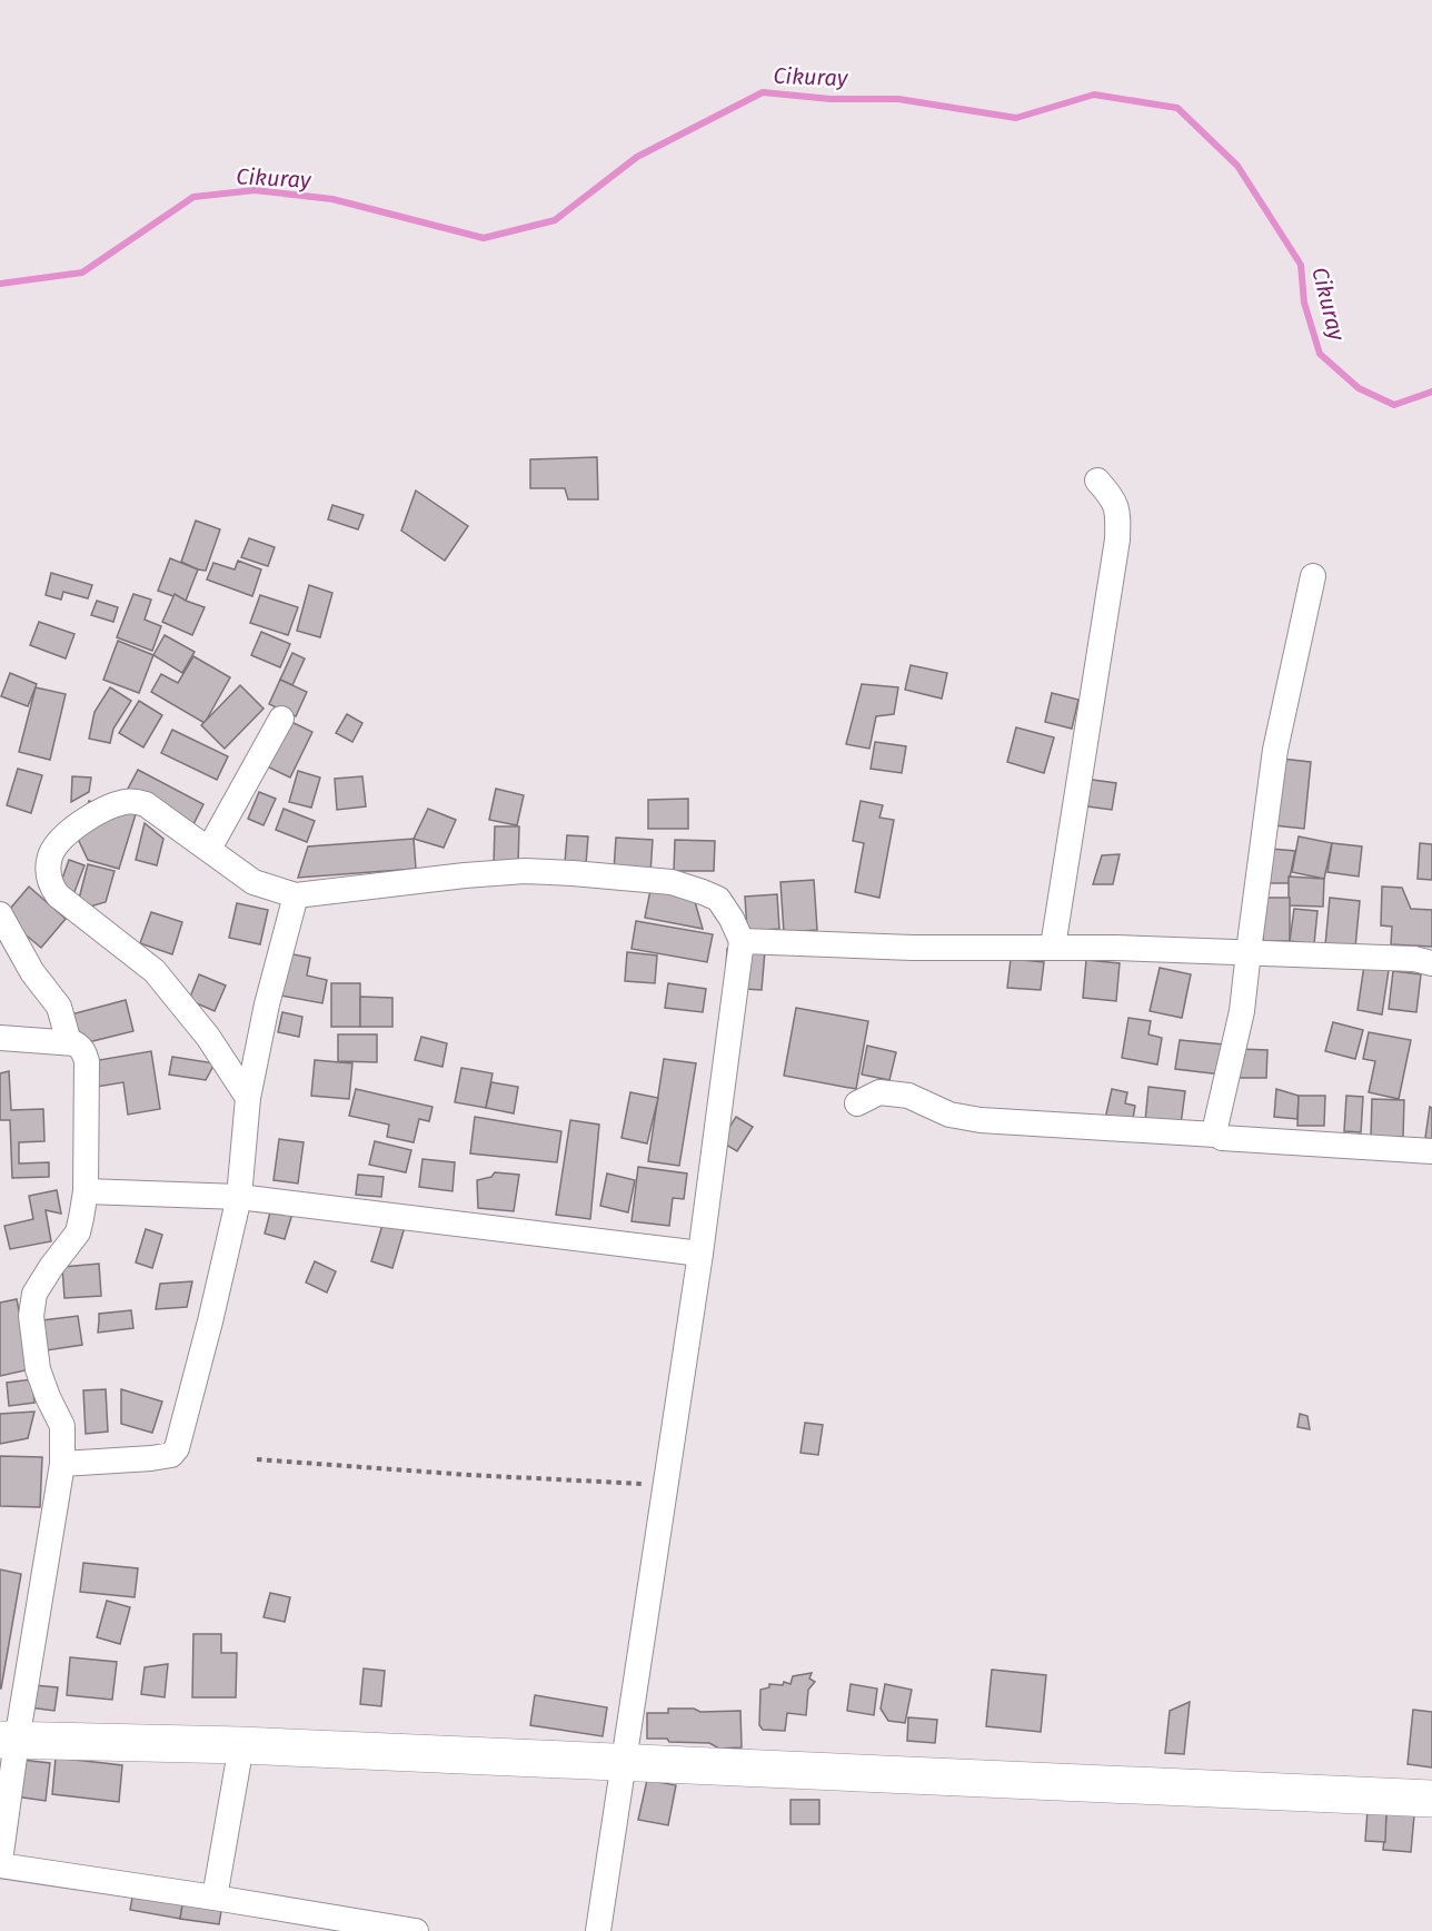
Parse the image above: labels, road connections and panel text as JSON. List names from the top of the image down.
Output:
{
  "water": ["Cikuray"]
}
